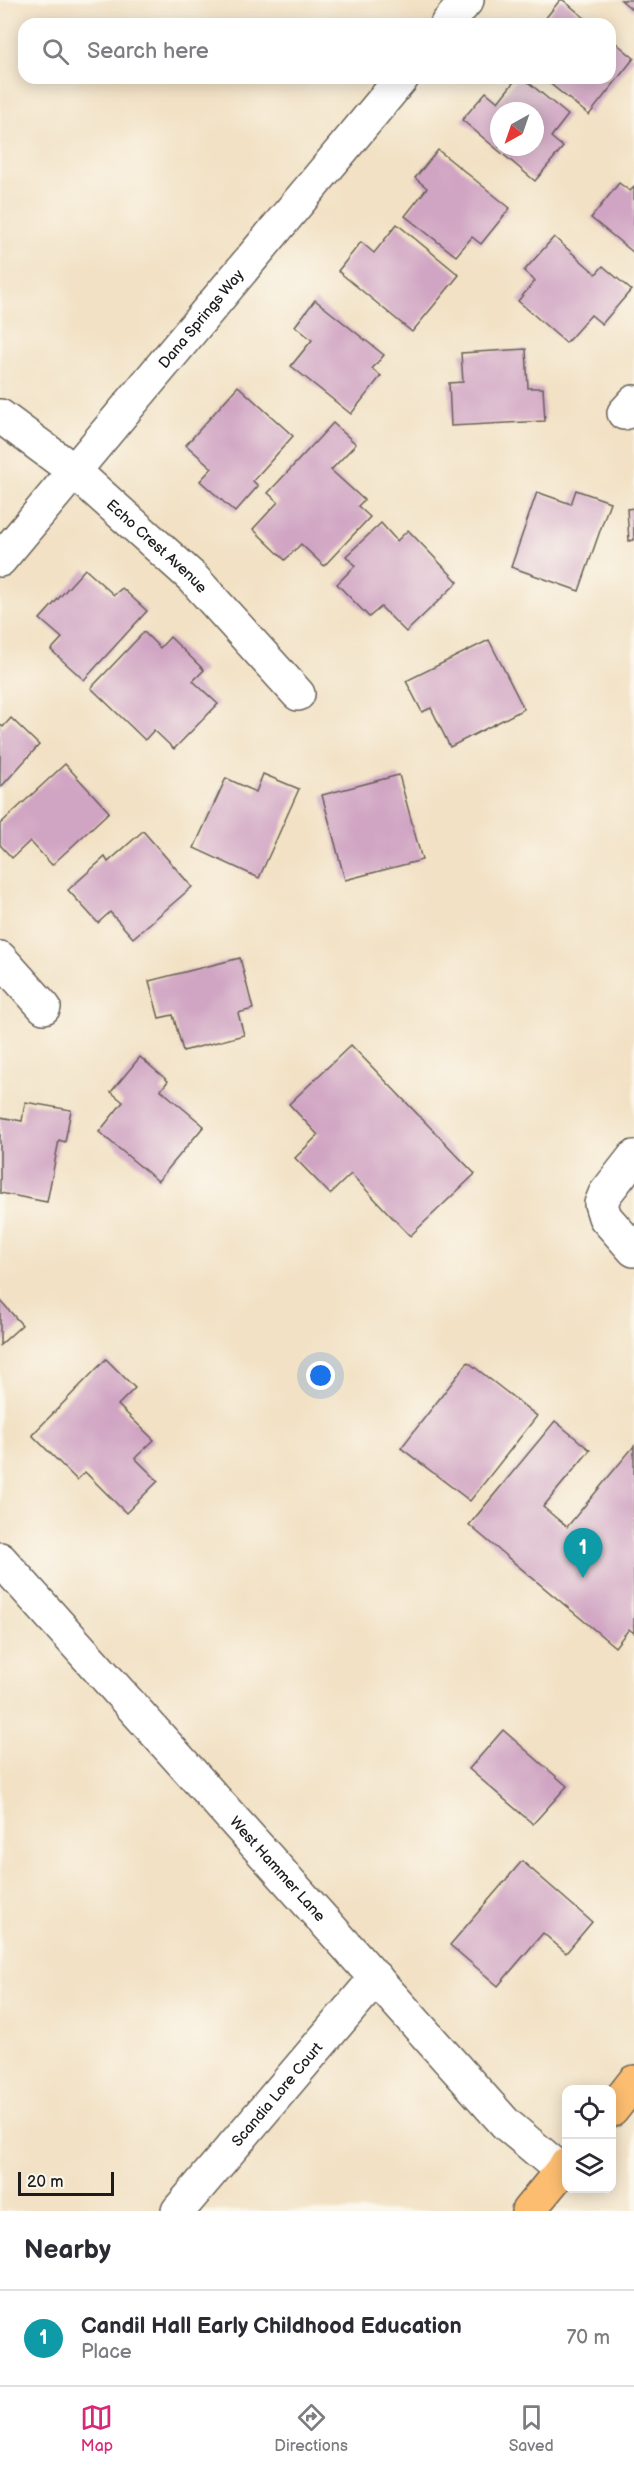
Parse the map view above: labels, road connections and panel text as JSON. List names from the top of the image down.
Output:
{
  "streets": {
    "street": [
      "Dana Springs Way",
      "Echo Crest Avenue",
      "West Hammer Lane",
      "Scandia Lore Court"
    ]
  },
  "crossings": [
    ["Dana Springs Way", "Echo Crest Avenue"],
    ["West Hammer Lane", "Scandia Lore Court"]
  ],
  "scale_bar": "20 m",
  "north": "bottom left",
  "page": {
    "search": "Search here",
    "pins": "1",
    "scale": "20 m",
    "heading": "Nearby",
    "list": [
      {
        "mark": "1",
        "name": "Candil Hall Early Childhood Education",
        "note": "Place",
        "value": "70 m"
      }
    ],
    "nav": ["Map", "Directions", "Saved"]
  }
}
